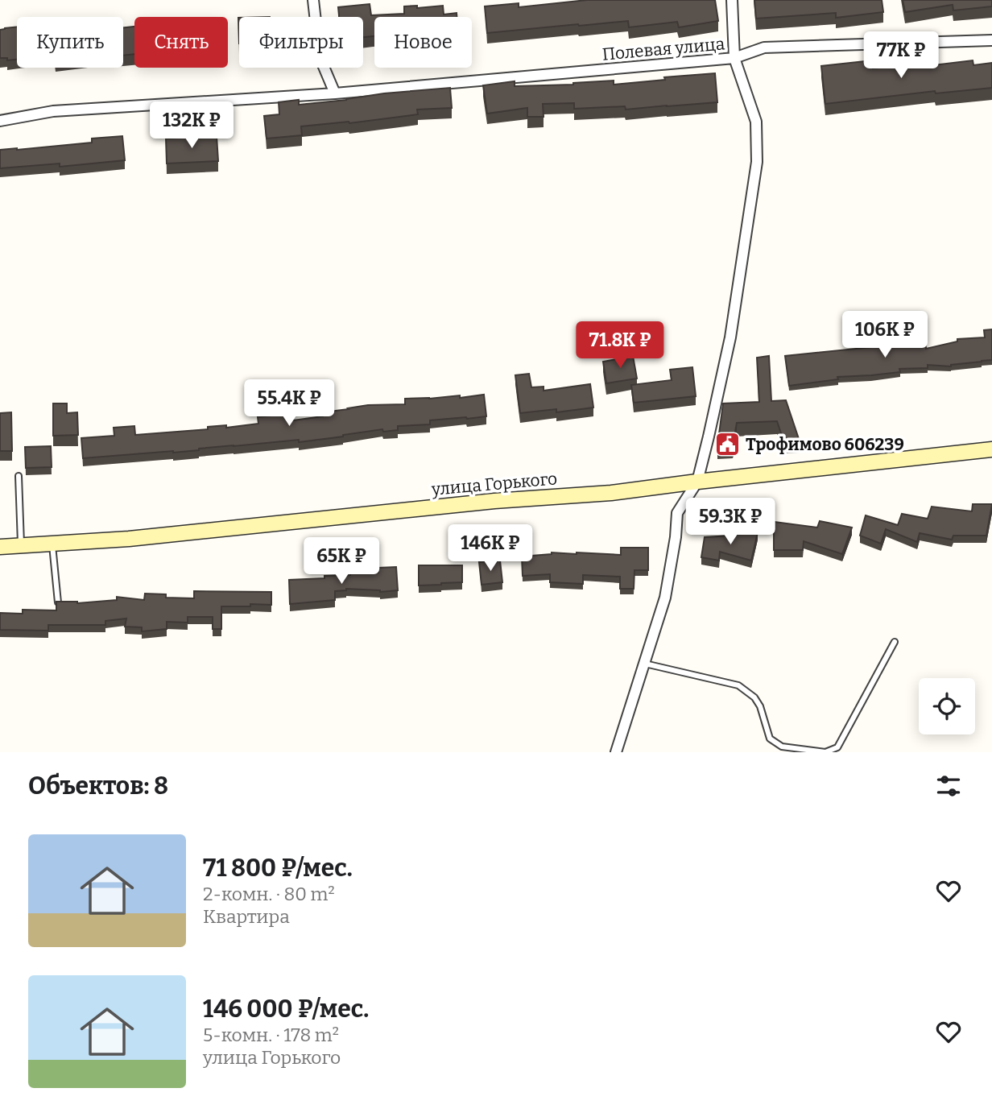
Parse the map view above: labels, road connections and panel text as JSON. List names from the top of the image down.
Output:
{
  "streets": {
    "main road": ["улица Горького"],
    "street": ["Полевая улица"]
  },
  "places": {
    "public building": ["Трофимово 606239"]
  },
  "page": {
    "chip": [
      "Купить",
      "Снять",
      "Фильтры",
      "Новое"
    ],
    "price": [
      "77K ₽",
      "132K ₽",
      "106K ₽",
      "71.8K ₽",
      "55.4K ₽",
      "59.3K ₽",
      "146K ₽",
      "65K ₽"
    ],
    "heading": "Объектов: 8",
    "list": [
      {
        "name": "71 800 ₽/мес.",
        "note": "2-комн. · 80 m² · Квартира"
      },
      {
        "name": "146 000 ₽/мес.",
        "note": "5-комн. · 178 m² · улица Горького"
      }
    ]
  }
}
